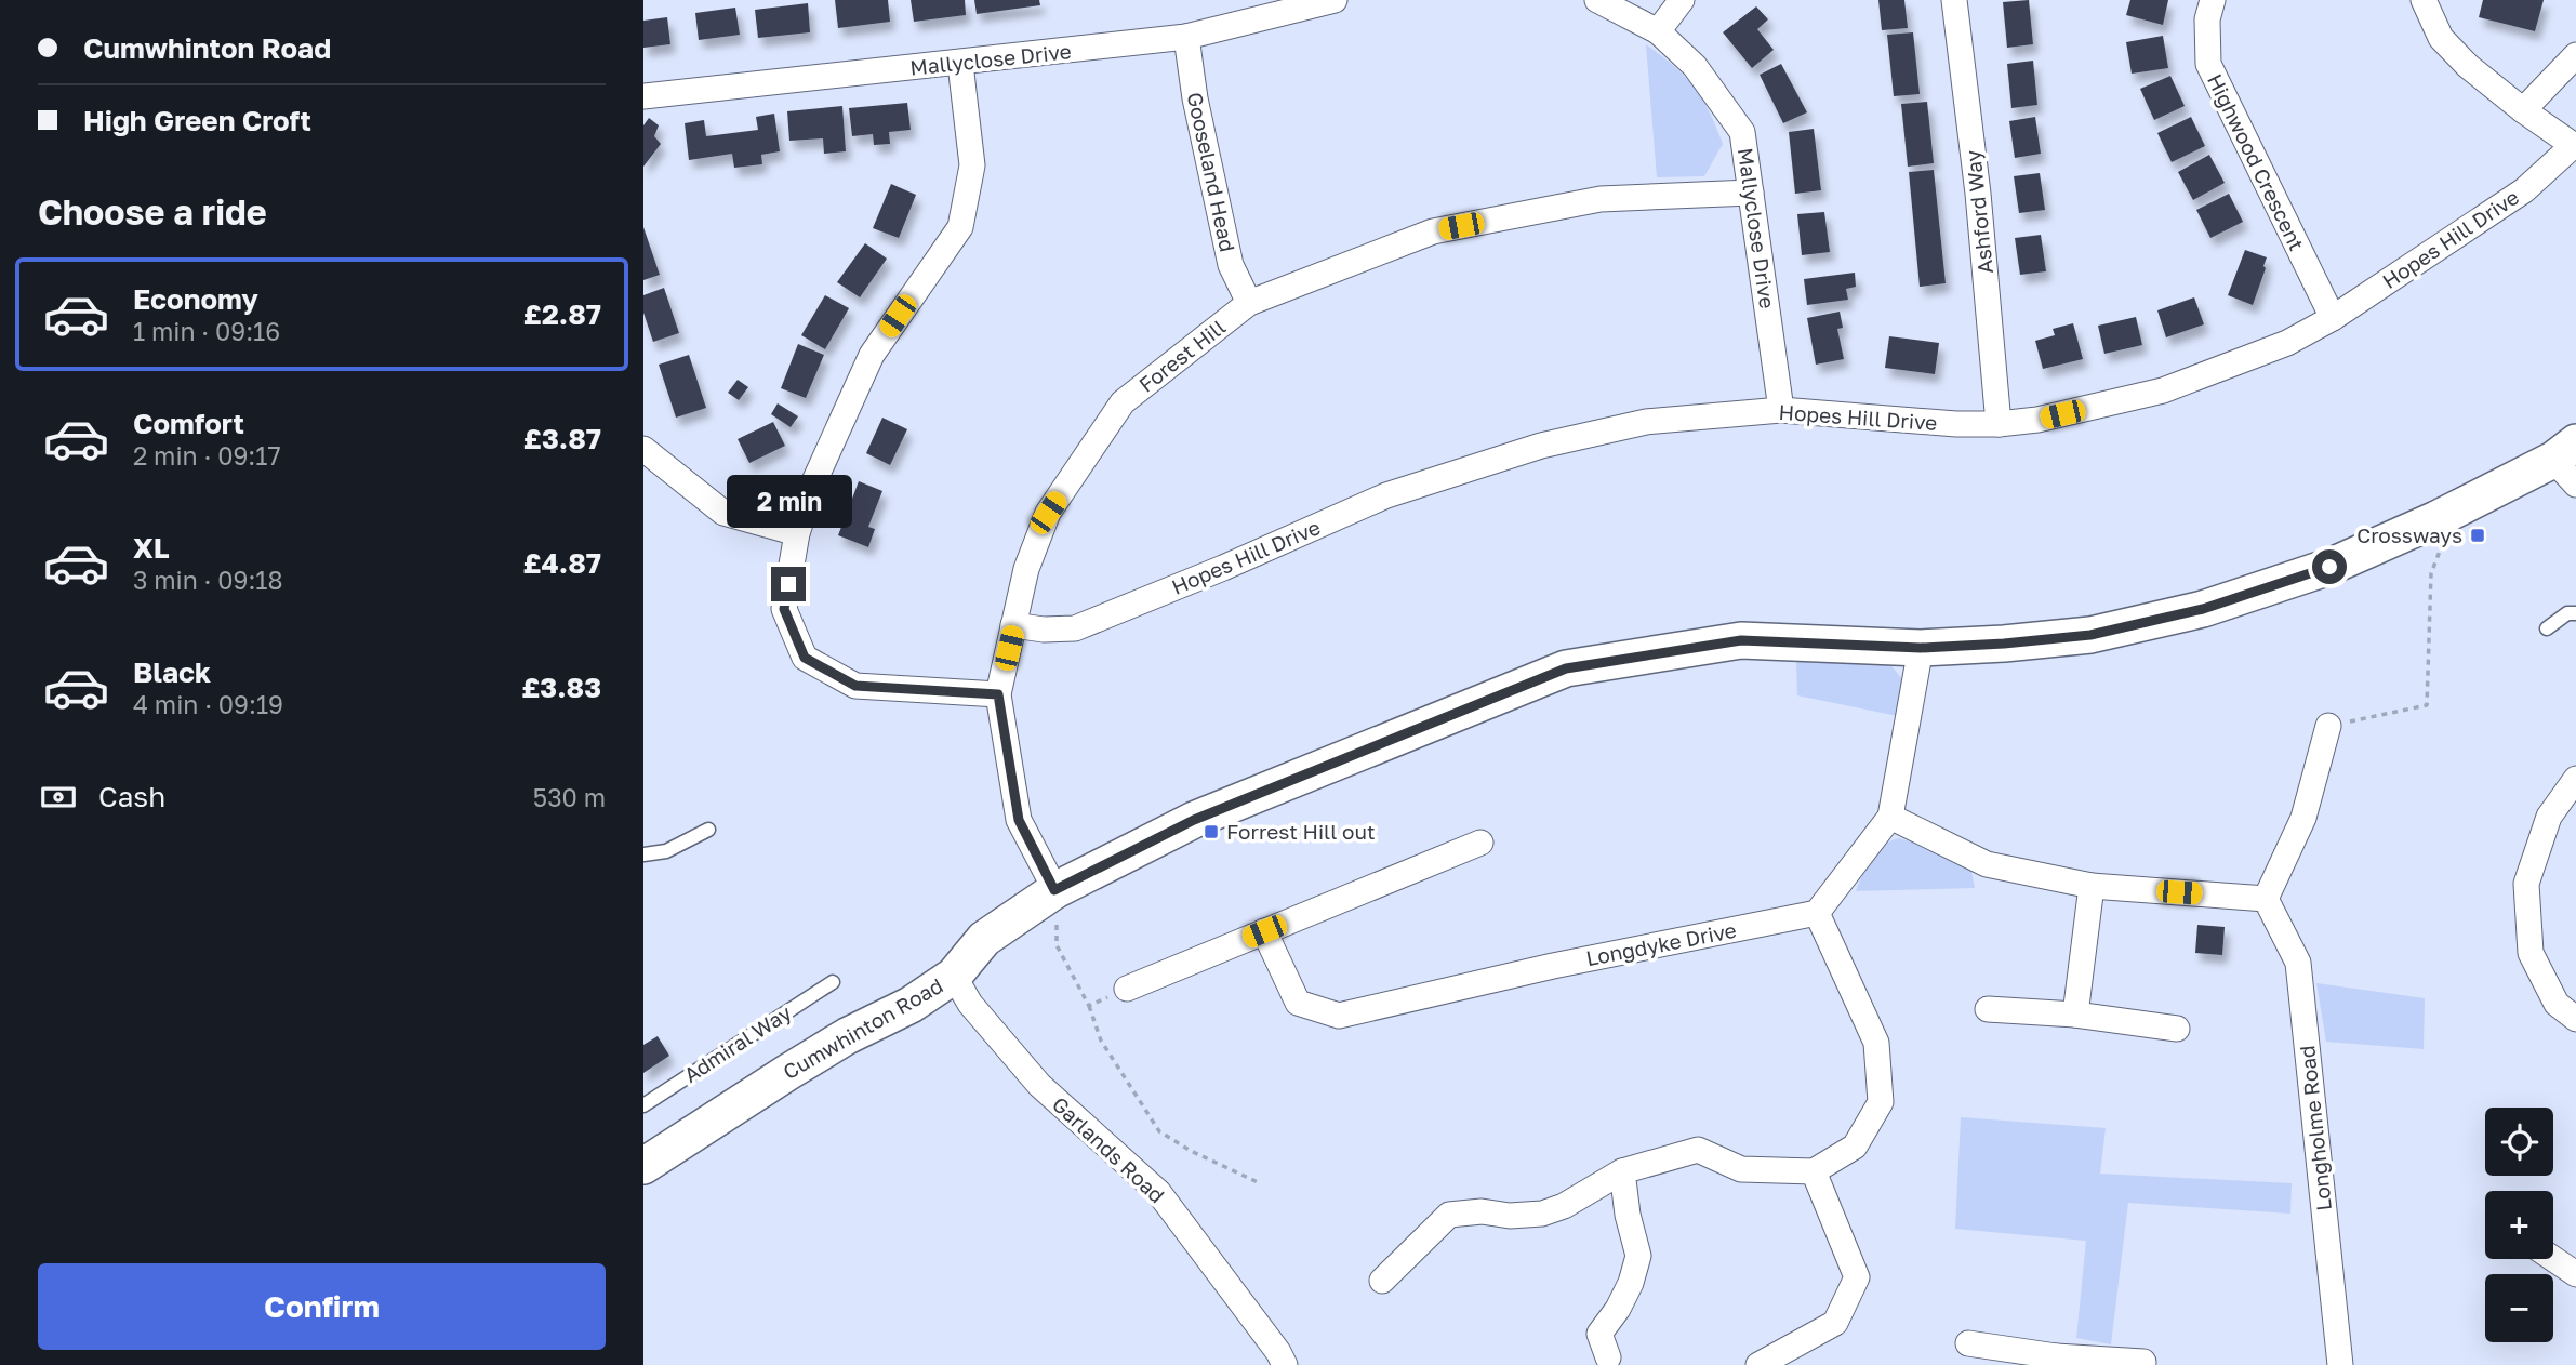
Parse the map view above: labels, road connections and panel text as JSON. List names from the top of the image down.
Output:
{
  "streets": {
    "street": [
      "Mallyclose Drive",
      "Highwood Crescent",
      "Gooseland Head",
      "Ashford Way",
      "Hopes Hill Drive",
      "Forest Hill",
      "Longdyke Drive",
      "Cumwhinton Road",
      "Longholme Road",
      "Garlands Road"
    ],
    "lane": ["Admiral Way"]
  },
  "crossings": [
    ["Mallyclose Drive", "Gooseland Head"],
    ["Mallyclose Drive", "Hopes Hill Drive"],
    ["Mallyclose Drive", "Forest Hill"],
    ["Highwood Crescent", "Hopes Hill Drive"],
    ["Gooseland Head", "Forest Hill"],
    ["Ashford Way", "Hopes Hill Drive"],
    ["Hopes Hill Drive", "Forest Hill"],
    ["Forest Hill", "Cumwhinton Road"],
    ["Cumwhinton Road", "Garlands Road"]
  ],
  "places": {
    "transit": ["Crossways", "Forrest Hill out"]
  },
  "page": {
    "banner": ["Cumwhinton Road", "High Green Croft"],
    "heading": "Choose a ride",
    "list": [
      {
        "name": "Economy",
        "note": "1 min · 09:16",
        "value": "£2.87"
      },
      {
        "name": "Comfort",
        "note": "2 min · 09:17",
        "value": "£3.87"
      },
      {
        "name": "XL",
        "note": "3 min · 09:18",
        "value": "£4.87"
      },
      {
        "name": "Black",
        "note": "4 min · 09:19",
        "value": "£3.83"
      }
    ],
    "bubble": "2 min",
    "pay": ["Cash", "530 m"],
    "map_buttons": ["+", "−"],
    "buttons": "Confirm"
  }
}
